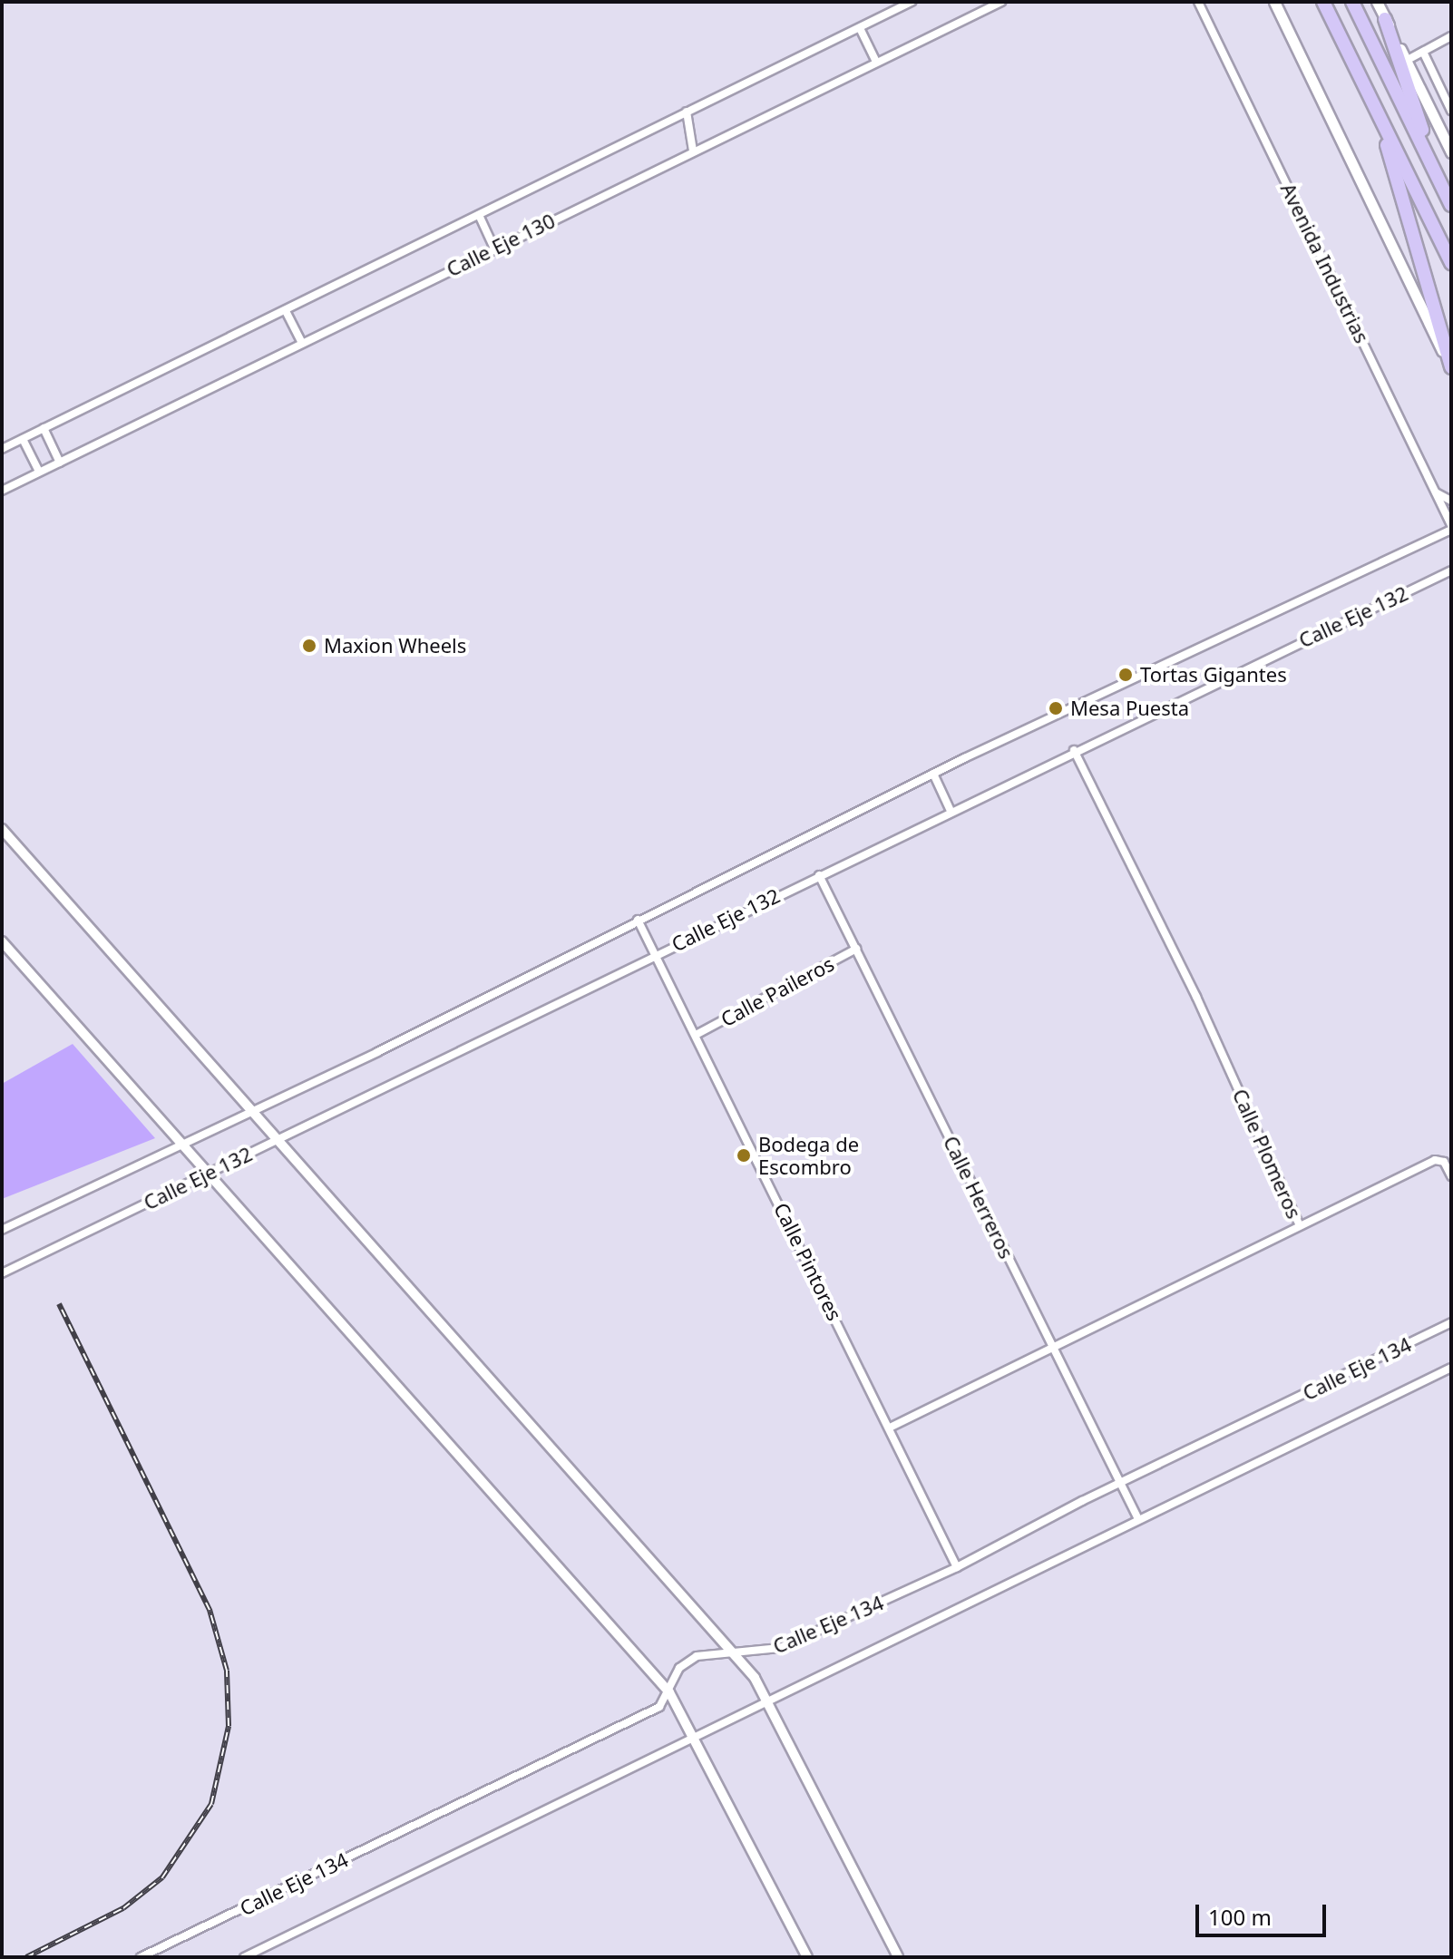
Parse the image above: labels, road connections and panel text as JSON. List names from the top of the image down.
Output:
{
  "streets": {
    "street": [
      "Calle Eje 130",
      "Avenida Industrias",
      "Calle Eje 132",
      "Calle Paileros",
      "Calle Plomeros",
      "Calle Herreros",
      "Calle Pintores",
      "Calle Eje 134"
    ]
  },
  "crossings": [
    ["Avenida Industrias", "Calle Eje 132"],
    ["Calle Eje 132", "Calle Plomeros"],
    ["Calle Eje 132", "Calle Herreros"],
    ["Calle Eje 132", "Calle Pintores"],
    ["Calle Paileros", "Calle Herreros"],
    ["Calle Paileros", "Calle Pintores"],
    ["Calle Plomeros", "Calle Herreros"],
    ["Calle Plomeros", "Calle Pintores"],
    ["Calle Herreros", "Calle Eje 134"],
    ["Calle Pintores", "Calle Eje 134"]
  ],
  "places": [
    "Maxion Wheels",
    "Tortas Gigantes",
    "Mesa Puesta",
    "Bodega de Escombro"
  ],
  "scale_bar": "100 m"
}
